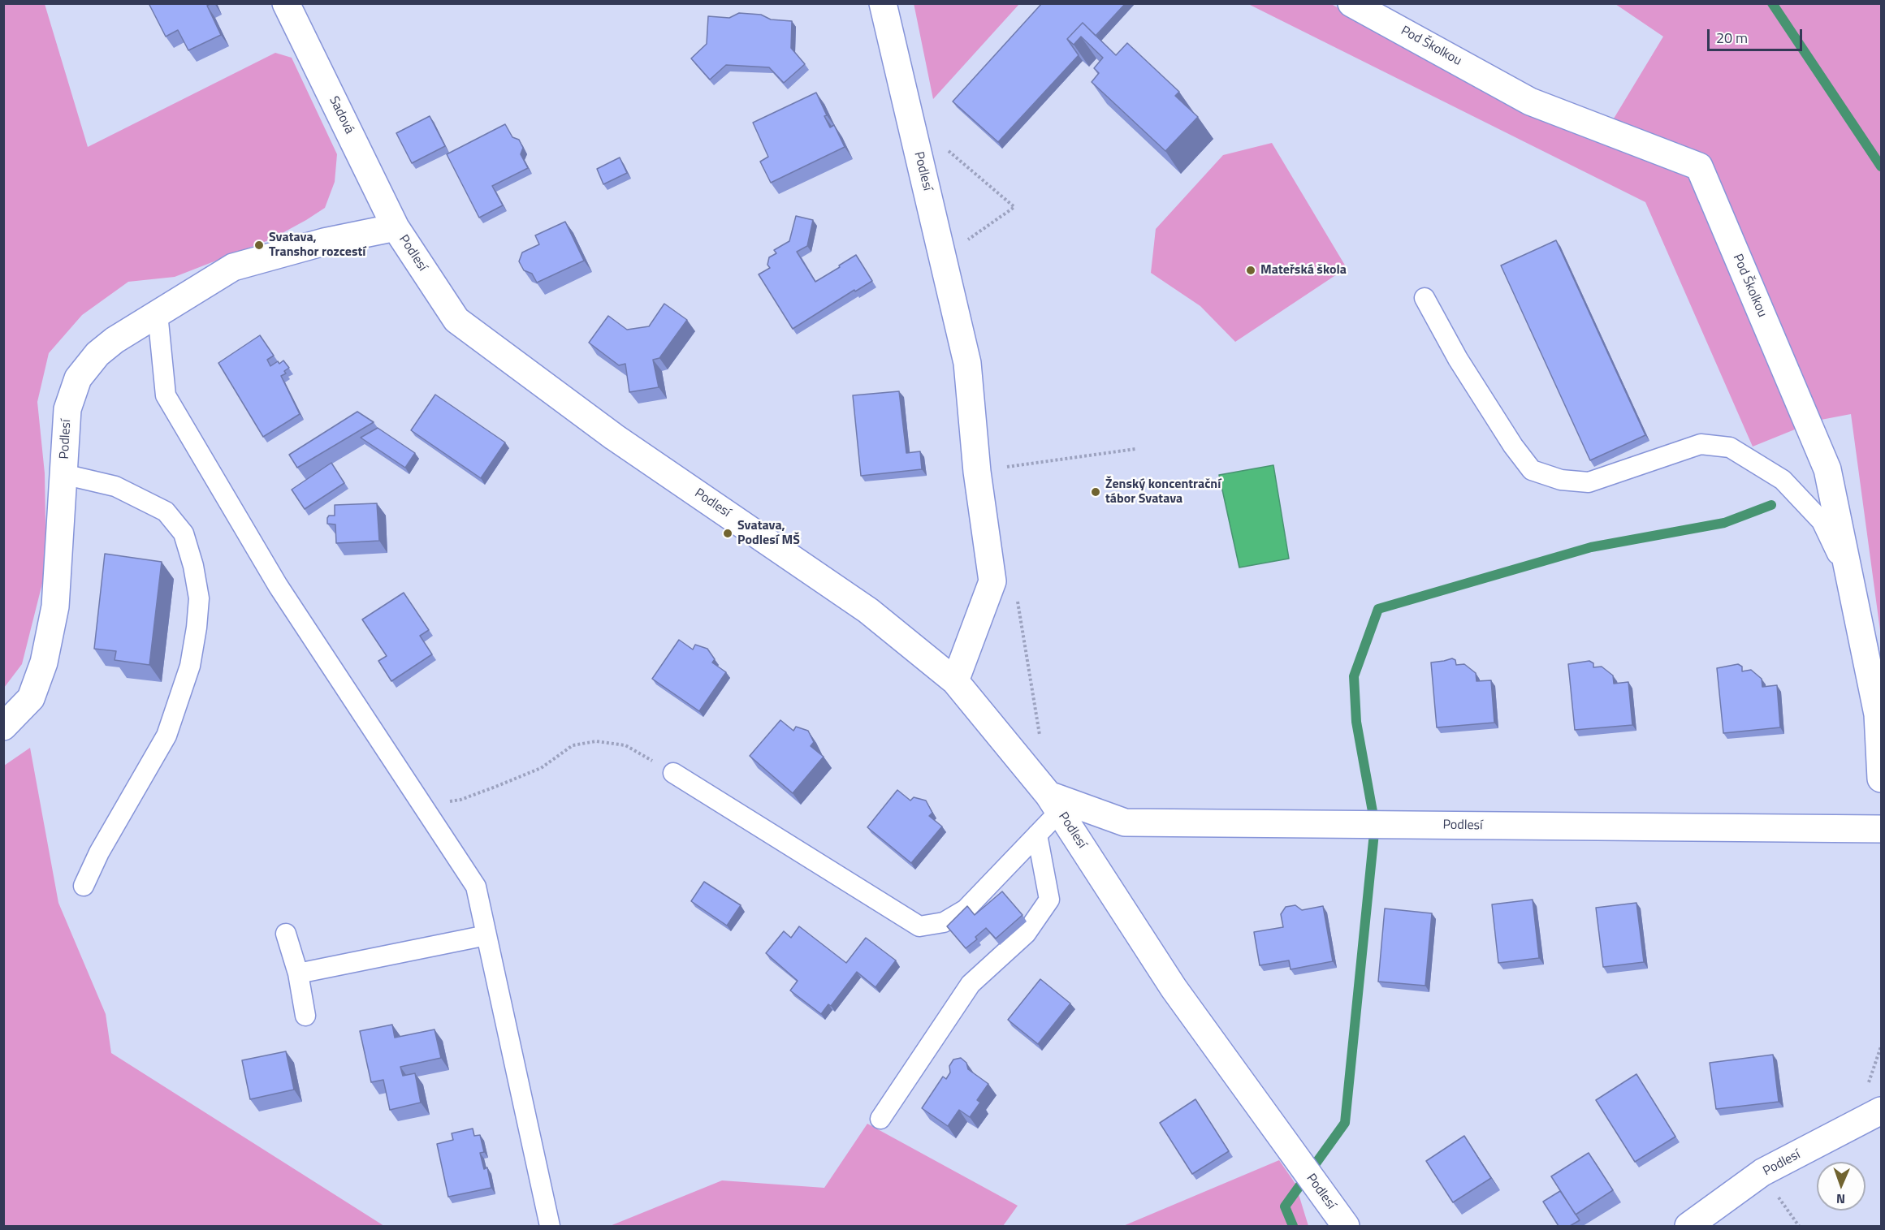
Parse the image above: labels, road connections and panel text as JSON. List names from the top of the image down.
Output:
{
  "streets": {
    "street": ["Pod Školkou", "Sadová", "Podlesí"]
  },
  "crossings": [
    ["Sadová", "Podlesí"]
  ],
  "places": [
    "Svatava, Transhor rozcestí",
    "Mateřská škola",
    "Ženský koncentrační tábor Svatava",
    "Svatava, Podlesí MŠ"
  ],
  "scale_bar": "20 m",
  "north": "bottom"
}
